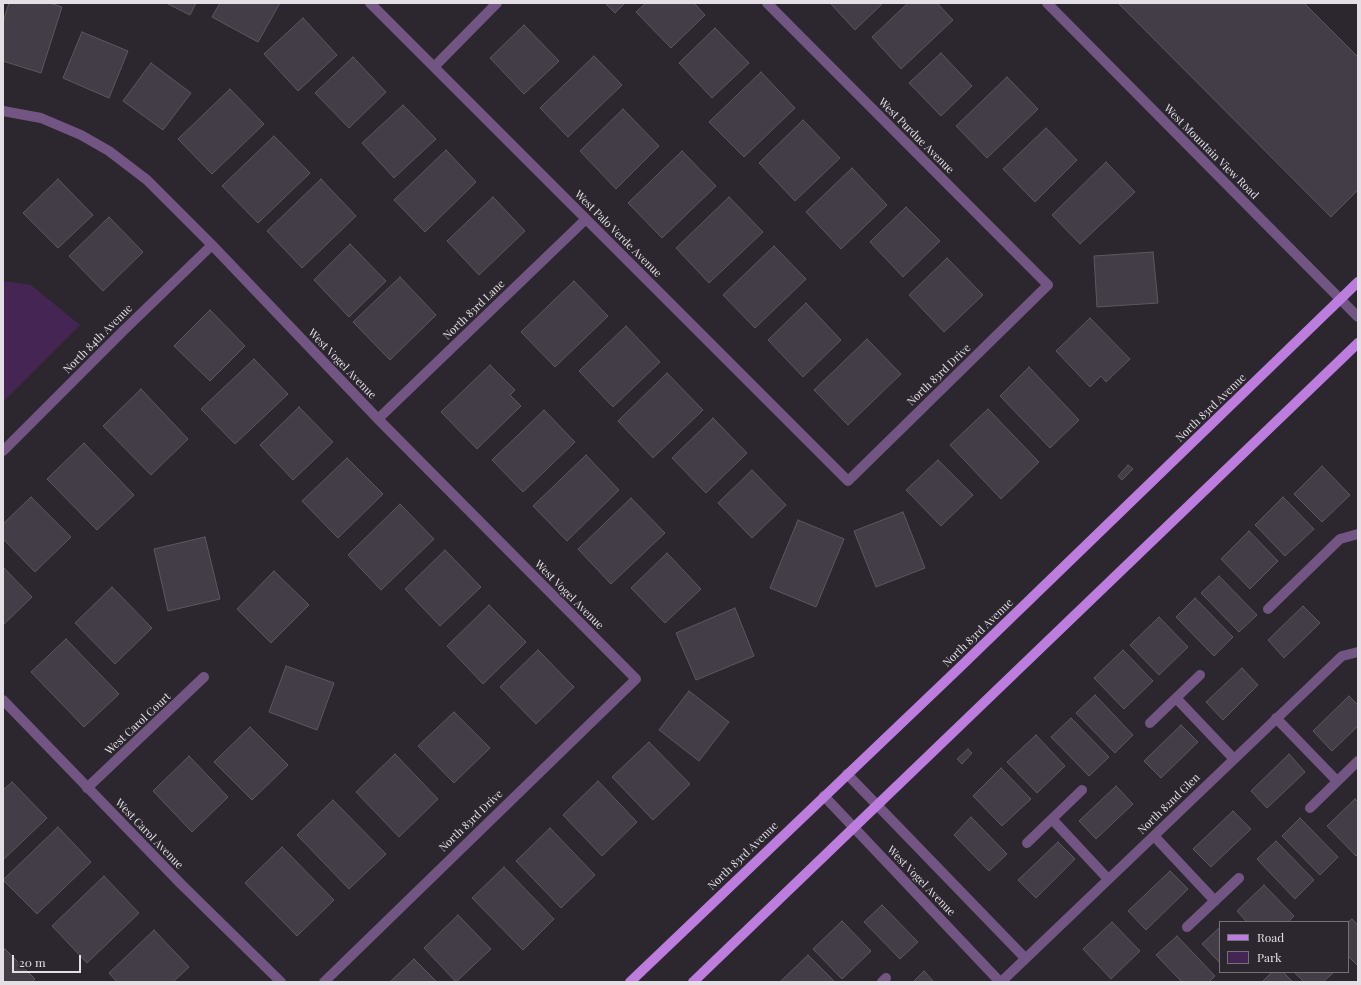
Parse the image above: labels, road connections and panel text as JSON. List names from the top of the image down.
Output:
{
  "streets": {
    "main road": ["North 83rd Avenue"],
    "street": [
      "West Purdue Avenue",
      "West Mountain View Road",
      "West Palo Verde Avenue",
      "North 83rd Lane",
      "North 84th Avenue",
      "West Vogel Avenue",
      "North 83rd Drive",
      "West Carol Court",
      "North 82nd Glen",
      "West Carol Avenue"
    ]
  },
  "crossings": [
    ["West Purdue Avenue", "North 83rd Drive"],
    ["West Mountain View Road", "North 83rd Avenue"],
    ["West Palo Verde Avenue", "North 83rd Lane"],
    ["West Palo Verde Avenue", "North 83rd Drive"],
    ["North 83rd Lane", "West Vogel Avenue"],
    ["North 84th Avenue", "West Vogel Avenue"],
    ["West Vogel Avenue", "North 83rd Drive"],
    ["West Vogel Avenue", "North 83rd Avenue"],
    ["West Vogel Avenue", "North 82nd Glen"],
    ["West Carol Court", "West Carol Avenue"]
  ],
  "legend": ["Road", "Park"],
  "scale_bar": "20 m"
}
